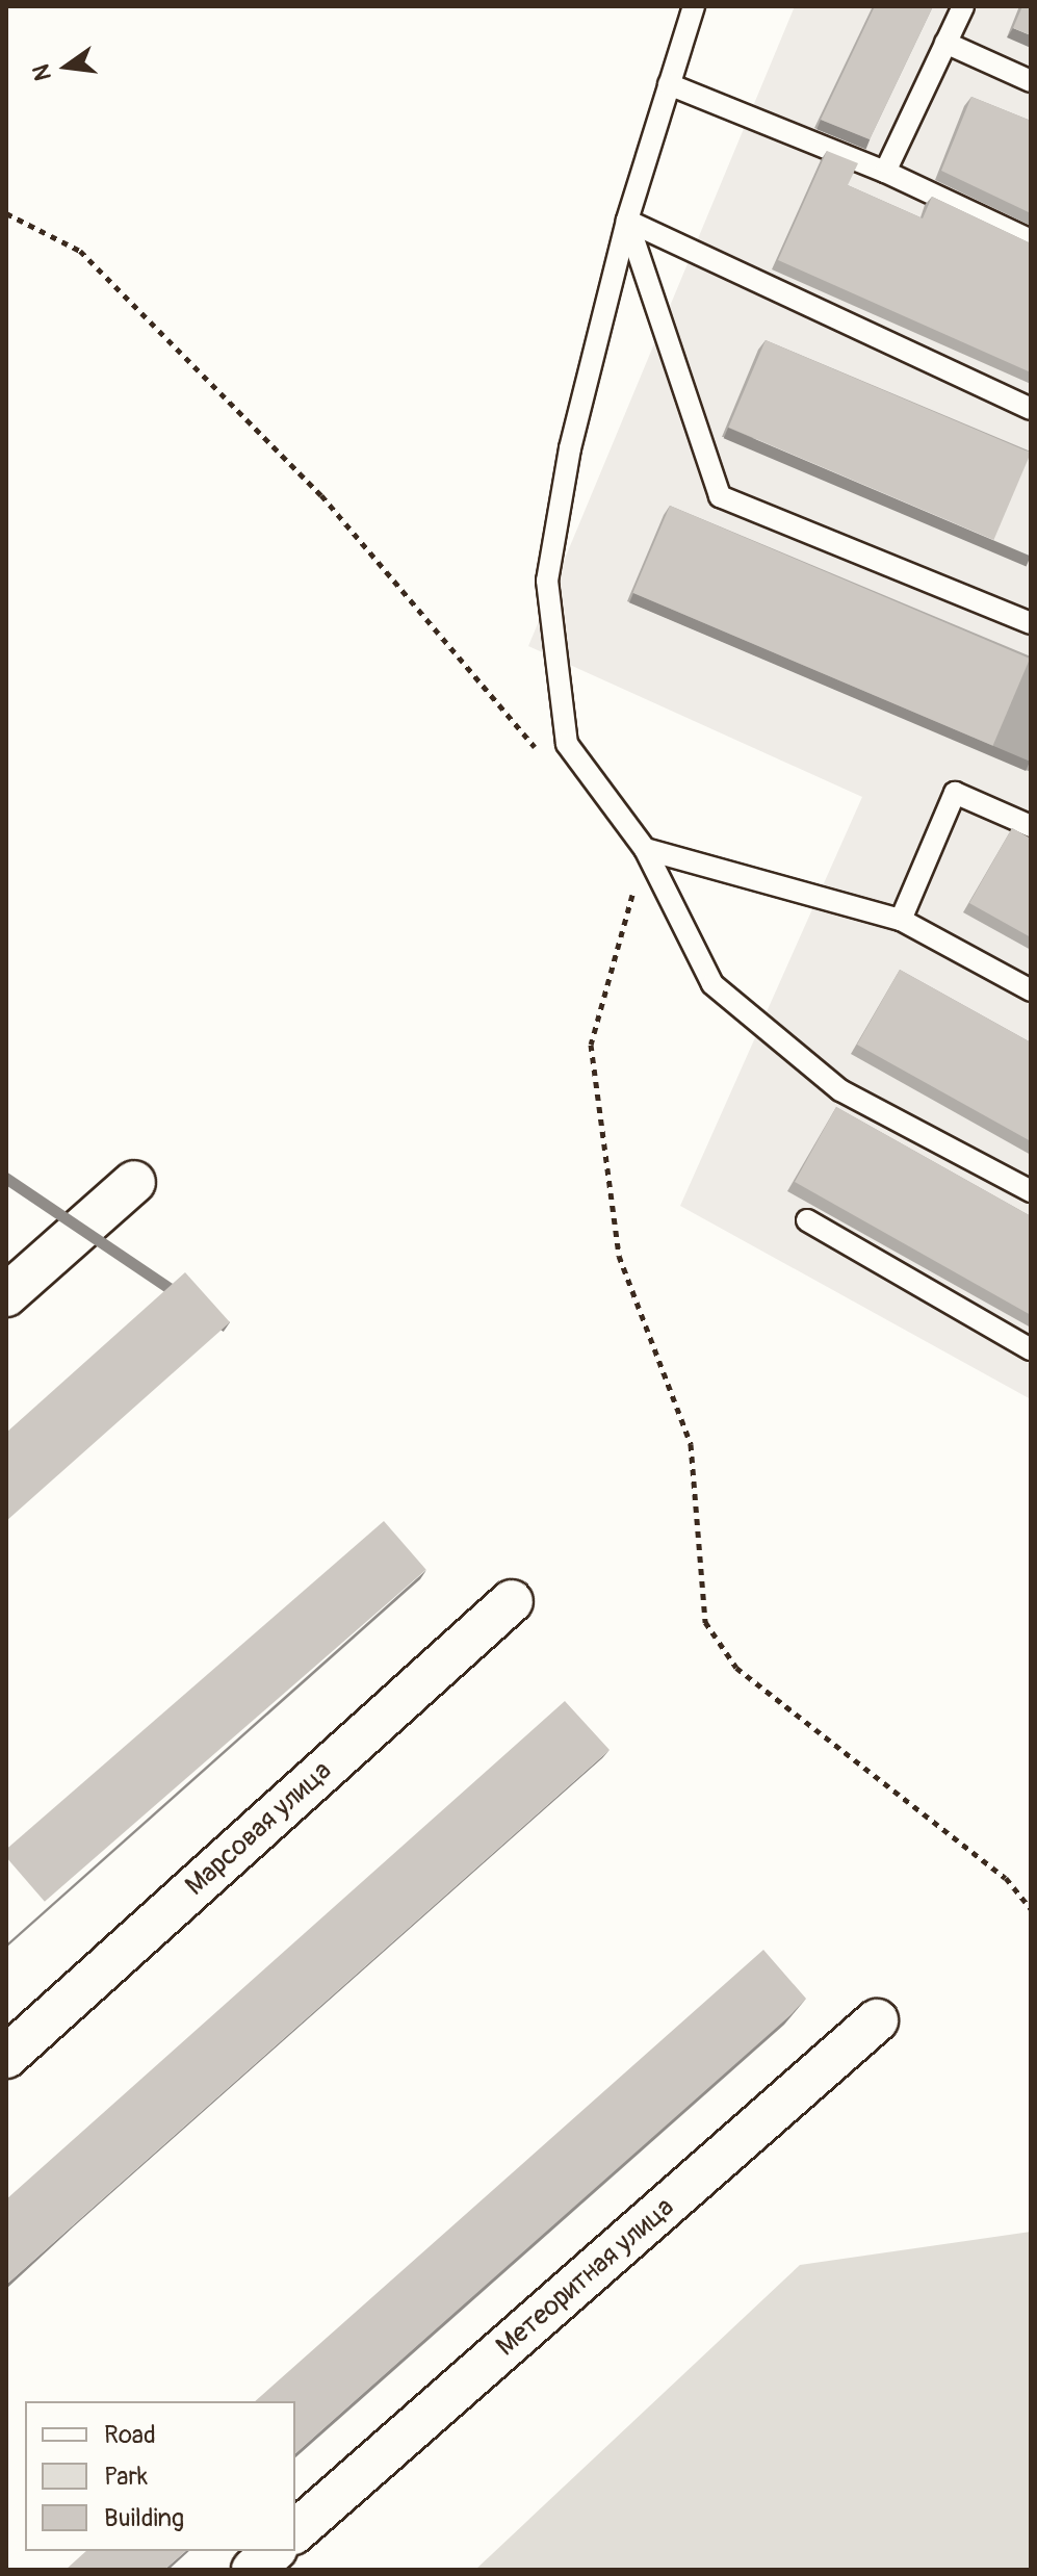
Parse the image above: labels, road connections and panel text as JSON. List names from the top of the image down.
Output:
{
  "streets": {
    "street": ["Марсовая улица", "Метеоритная улица"]
  },
  "legend": ["Road", "Park", "Building"],
  "north": "left"
}
